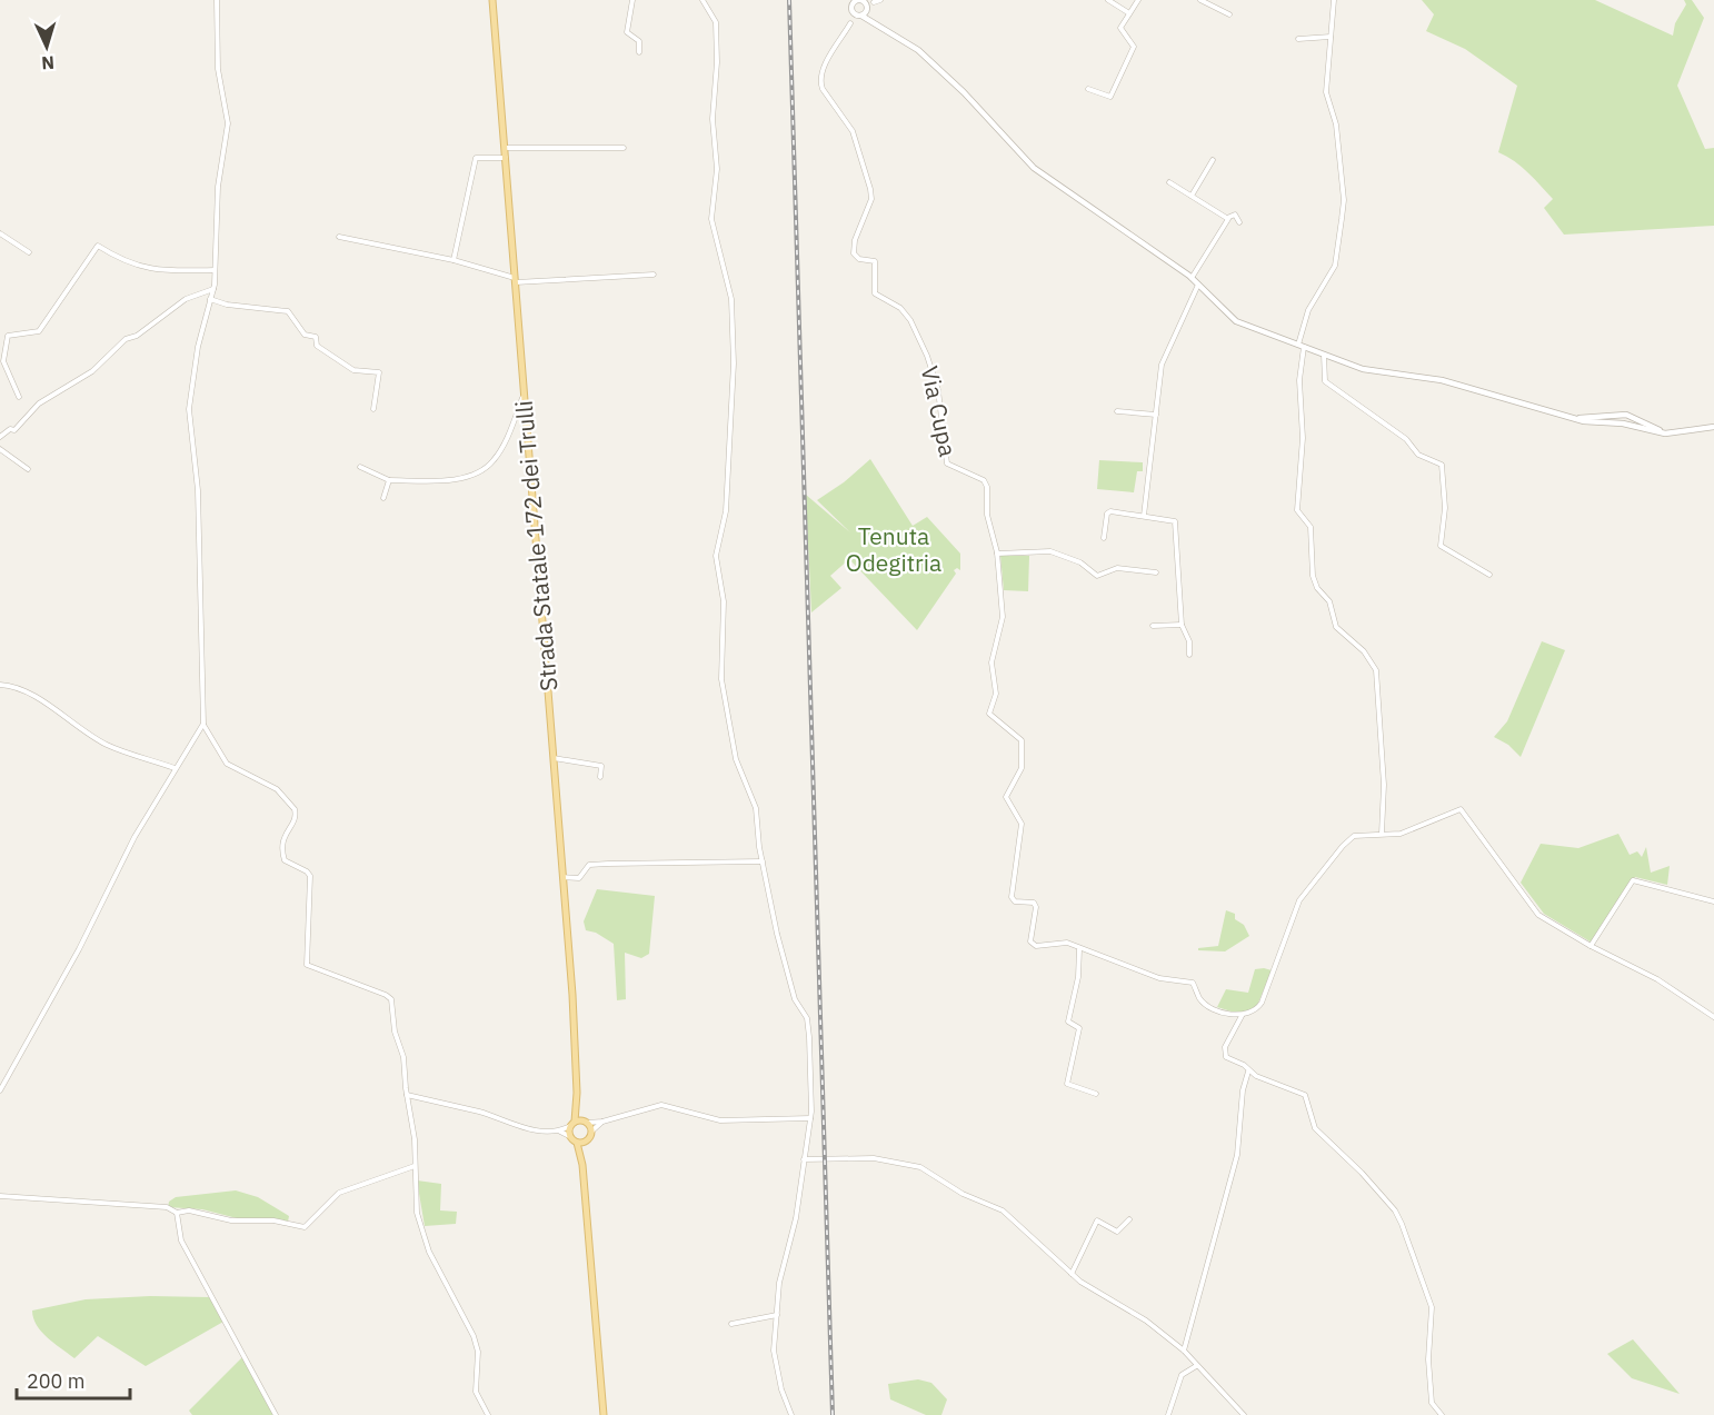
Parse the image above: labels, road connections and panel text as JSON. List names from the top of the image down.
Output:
{
  "streets": {
    "main road": ["Strada Statale 172 dei Trulli"],
    "street": ["Via Cupa"]
  },
  "parks": ["Tenuta Odegitria"],
  "scale_bar": "200 m",
  "north": "bottom"
}
